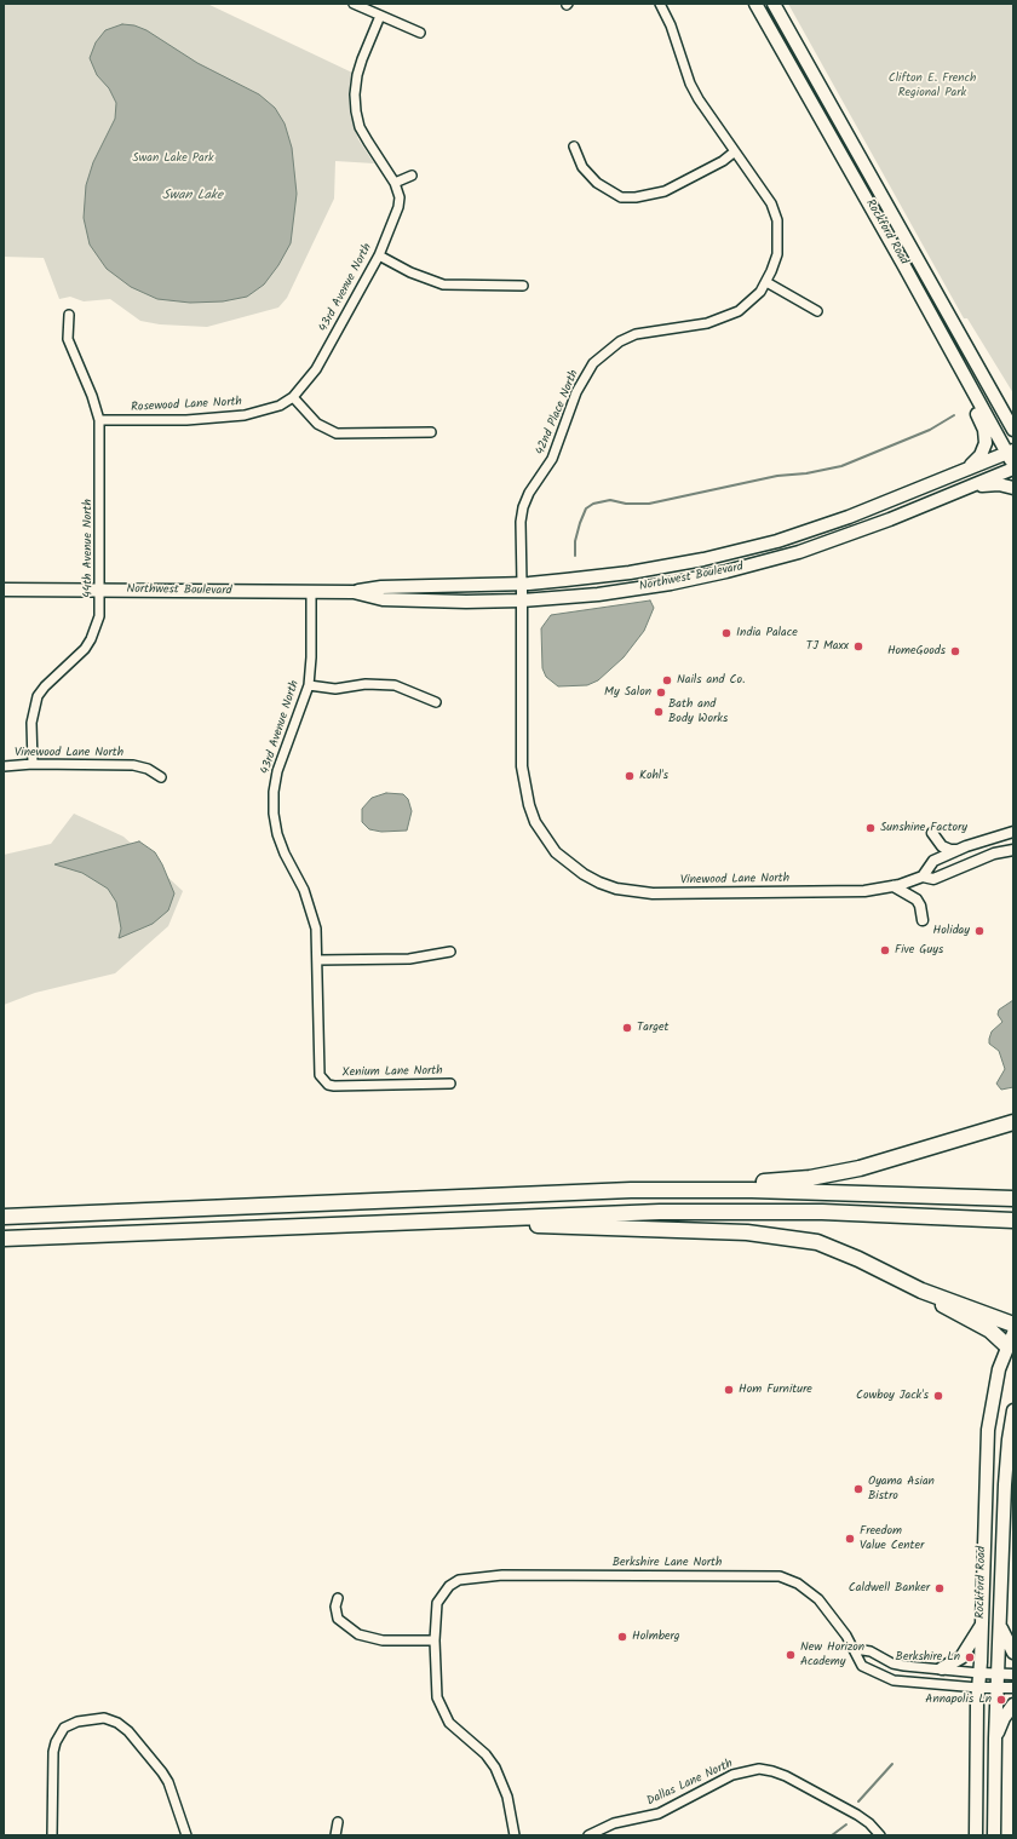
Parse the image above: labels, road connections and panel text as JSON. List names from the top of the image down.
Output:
{
  "streets": {
    "main road": ["Rockford Road", "Northwest Boulevard"],
    "street": [
      "43rd Avenue North",
      "Rosewood Lane North",
      "42nd Place North",
      "44th Avenue North",
      "Vinewood Lane North",
      "Xenium Lane North",
      "Berkshire Lane North",
      "Dallas Lane North"
    ]
  },
  "crossings": [
    ["Rockford Road", "Northwest Boulevard"],
    ["Rockford Road", "Berkshire Lane North"],
    ["43rd Avenue North", "Rosewood Lane North"],
    ["43rd Avenue North", "Northwest Boulevard"],
    ["43rd Avenue North", "Xenium Lane North"],
    ["Rosewood Lane North", "44th Avenue North"],
    ["42nd Place North", "Northwest Boulevard"],
    ["42nd Place North", "Vinewood Lane North"],
    ["44th Avenue North", "Northwest Boulevard"],
    ["44th Avenue North", "Vinewood Lane North"]
  ],
  "water": ["Swan Lake"],
  "parks": ["Clifton E. French Regional Park", "Swan Lake Park"],
  "places": [
    "India Palace",
    "TJ Maxx",
    "HomeGoods",
    "Nails and Co.",
    "My Salon",
    "Bath and Body Works",
    "Kohl's",
    "Sunshine Factory",
    "Holiday",
    "Five Guys",
    "Target",
    "Hom Furniture",
    "Cowboy Jack's",
    "Oyama Asian Bistro",
    "Freedom Value Center",
    "Caldwell Banker",
    "Holmberg",
    "New Horizon Academy",
    "Berkshire Ln",
    "Annapolis Ln"
  ]
}
